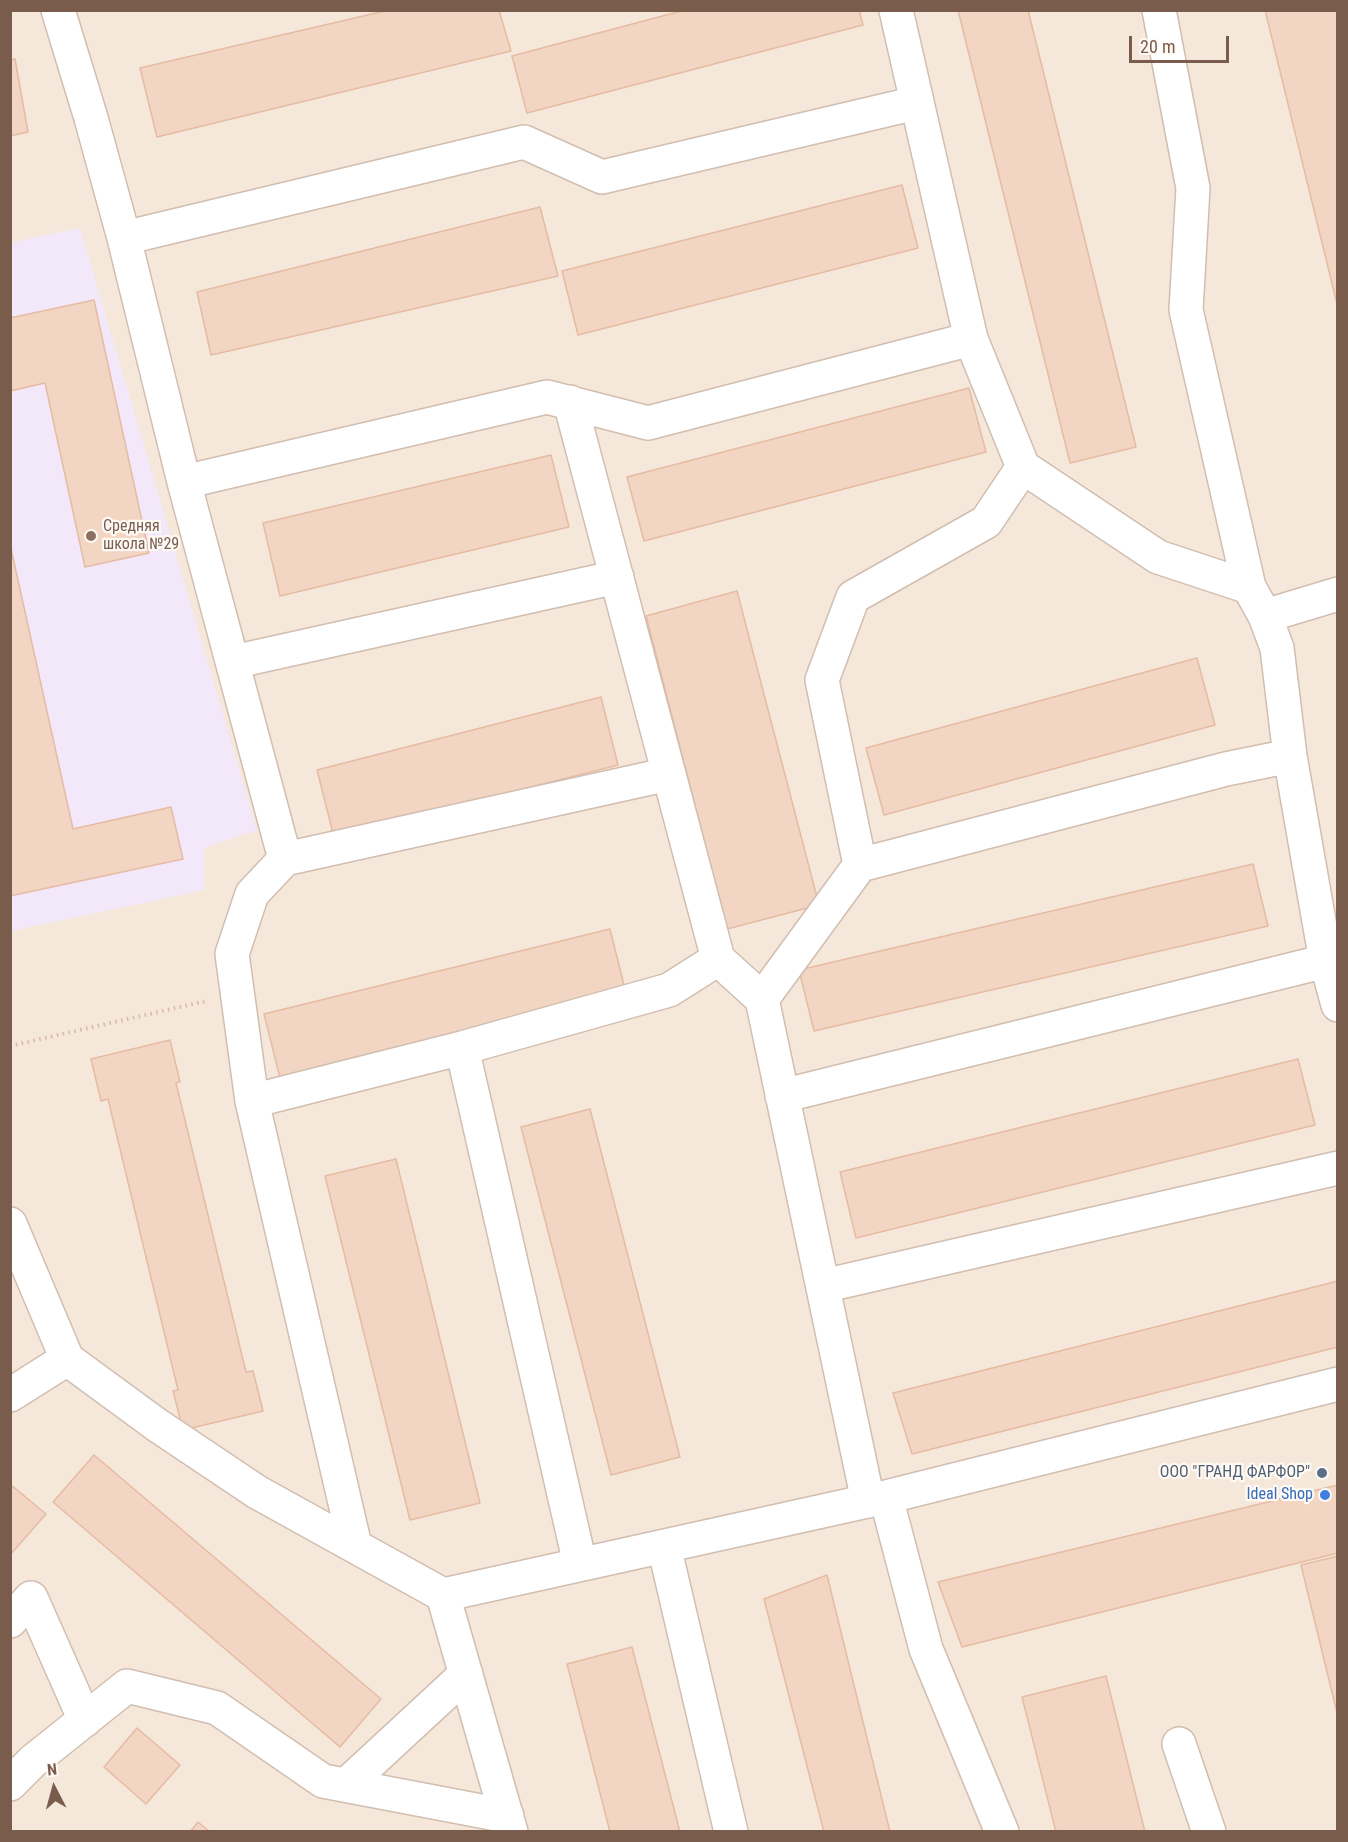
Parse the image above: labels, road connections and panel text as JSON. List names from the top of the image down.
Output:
{
  "places": ["Средняя школа №29", "ООО \"ГРАНД ФАРФОР\"", "Ideal Shop"],
  "scale_bar": "20 m",
  "north": "top"
}
